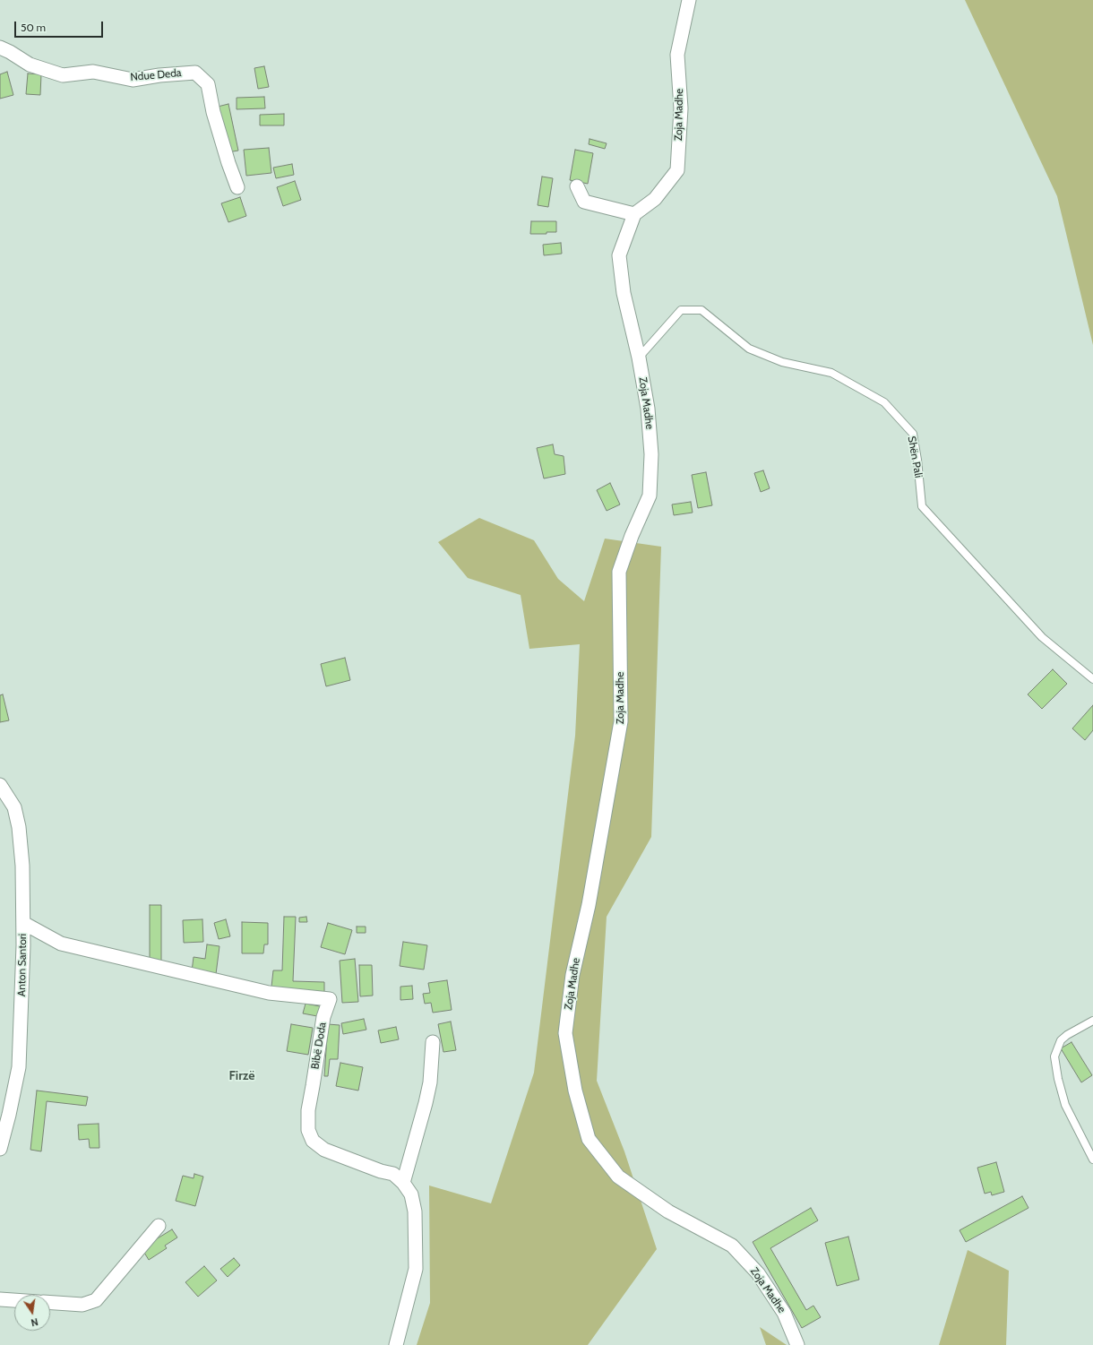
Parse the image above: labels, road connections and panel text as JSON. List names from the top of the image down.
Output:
{
  "streets": {
    "street": [
      "Ndue Deda",
      "Zoja Madhe",
      "Anton Santori",
      "Bibë Doda"
    ],
    "lane": ["Shën Pali"]
  },
  "crossings": [
    ["Zoja Madhe", "Shën Pali"],
    ["Anton Santori", "Bibë Doda"]
  ],
  "districts": ["Firzë"],
  "scale_bar": "50 m",
  "north": "bottom"
}
